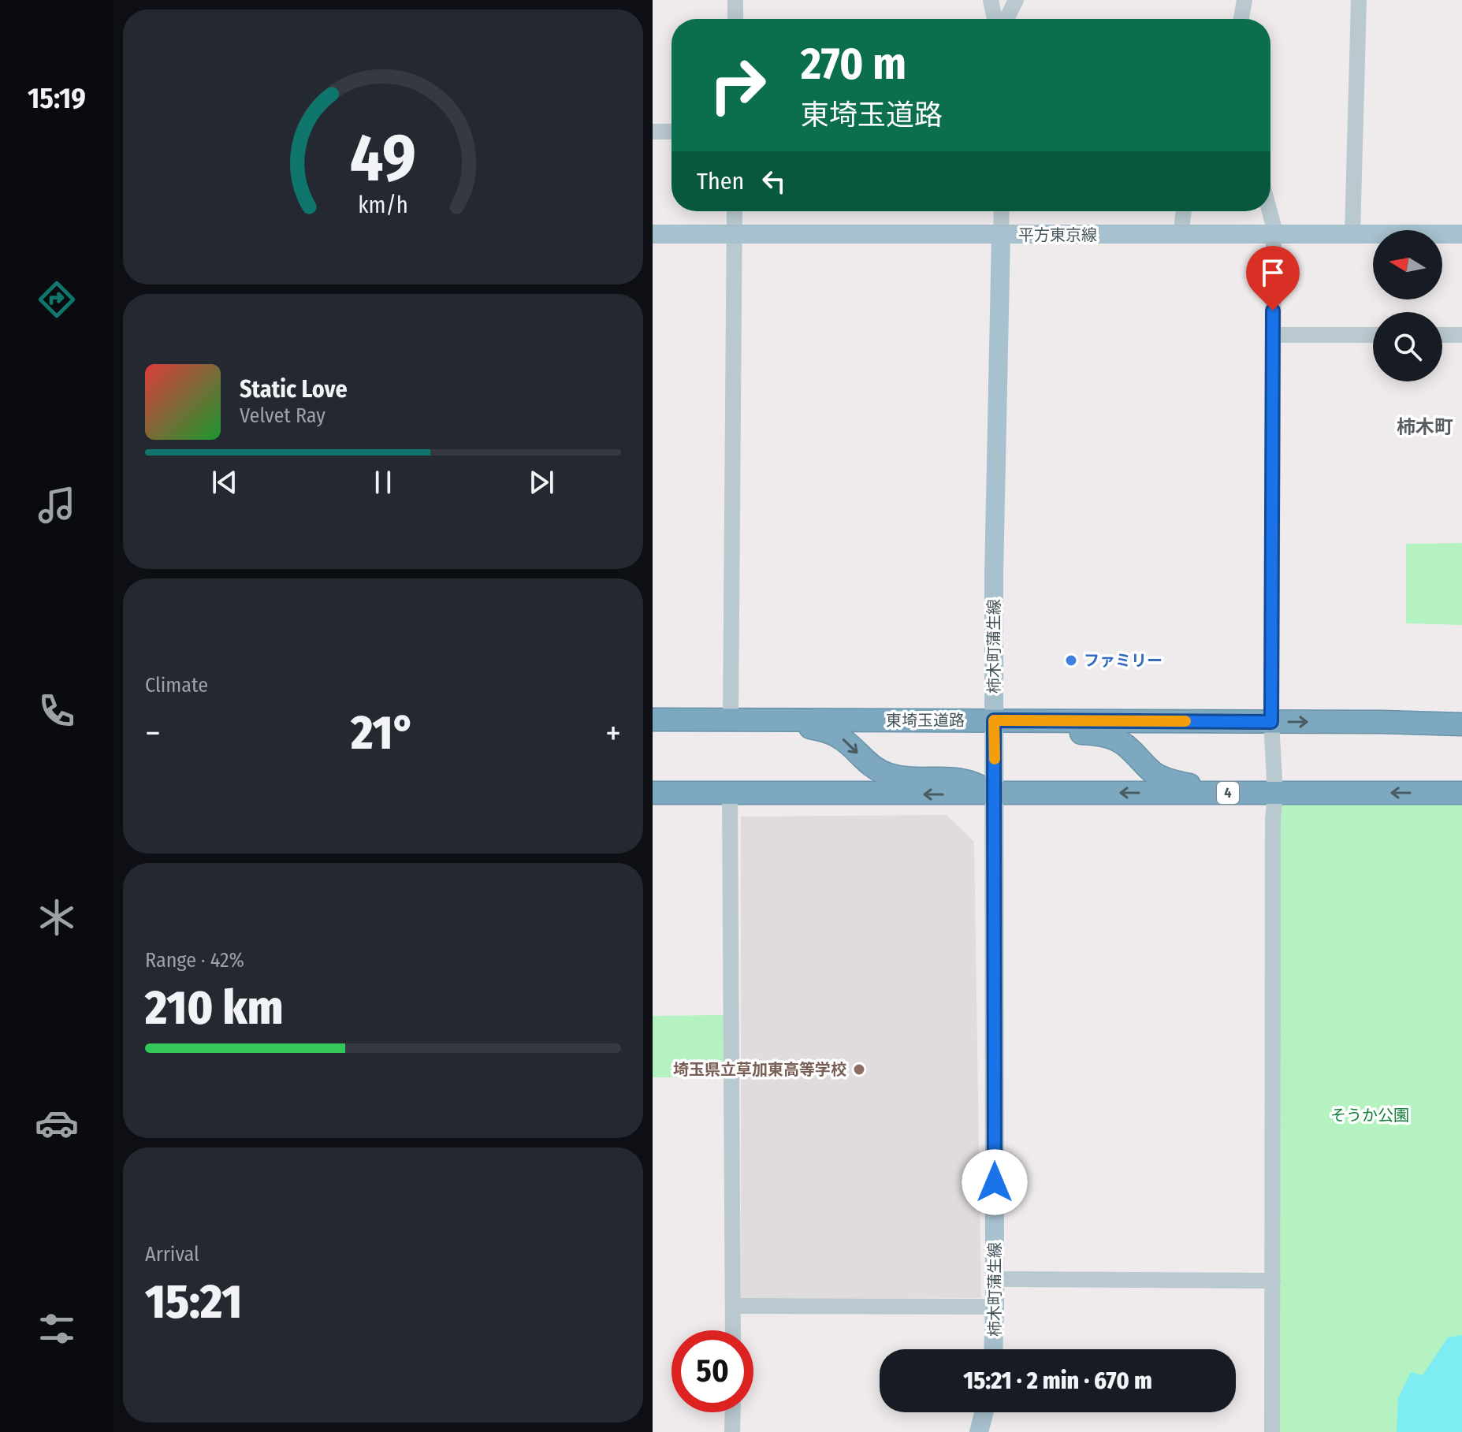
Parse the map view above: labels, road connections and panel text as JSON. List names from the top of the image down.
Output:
{
  "streets": {
    "highway": ["東埼玉道路", "4"],
    "main road": ["平方東京線", "柿木町蒲生線"]
  },
  "crossings": [
    ["平方東京線", "柿木町蒲生線"],
    ["柿木町蒲生線", "東埼玉道路"],
    ["柿木町蒲生線", "4"],
    ["東埼玉道路", "4"]
  ],
  "districts": ["柿木町"],
  "parks": ["そうか公園"],
  "places": ["ファミリー", "埼玉県立草加東高等学校"],
  "north": "left",
  "page": {
    "tabs": "15:19",
    "turn": ["270 m", "東埼玉道路"],
    "then": "Then",
    "song": ["Static Love", "Velvet Ray"],
    "tile": [
      "Climate",
      ["Range · 42%", "210 km"],
      ["Arrival", "15:21"]
    ],
    "heat": ["−", "21°", "+"],
    "limit": "50",
    "trip": "15:21 · 2 min · 670 m",
    "gauge": ["49", "km/h"]
  }
}
